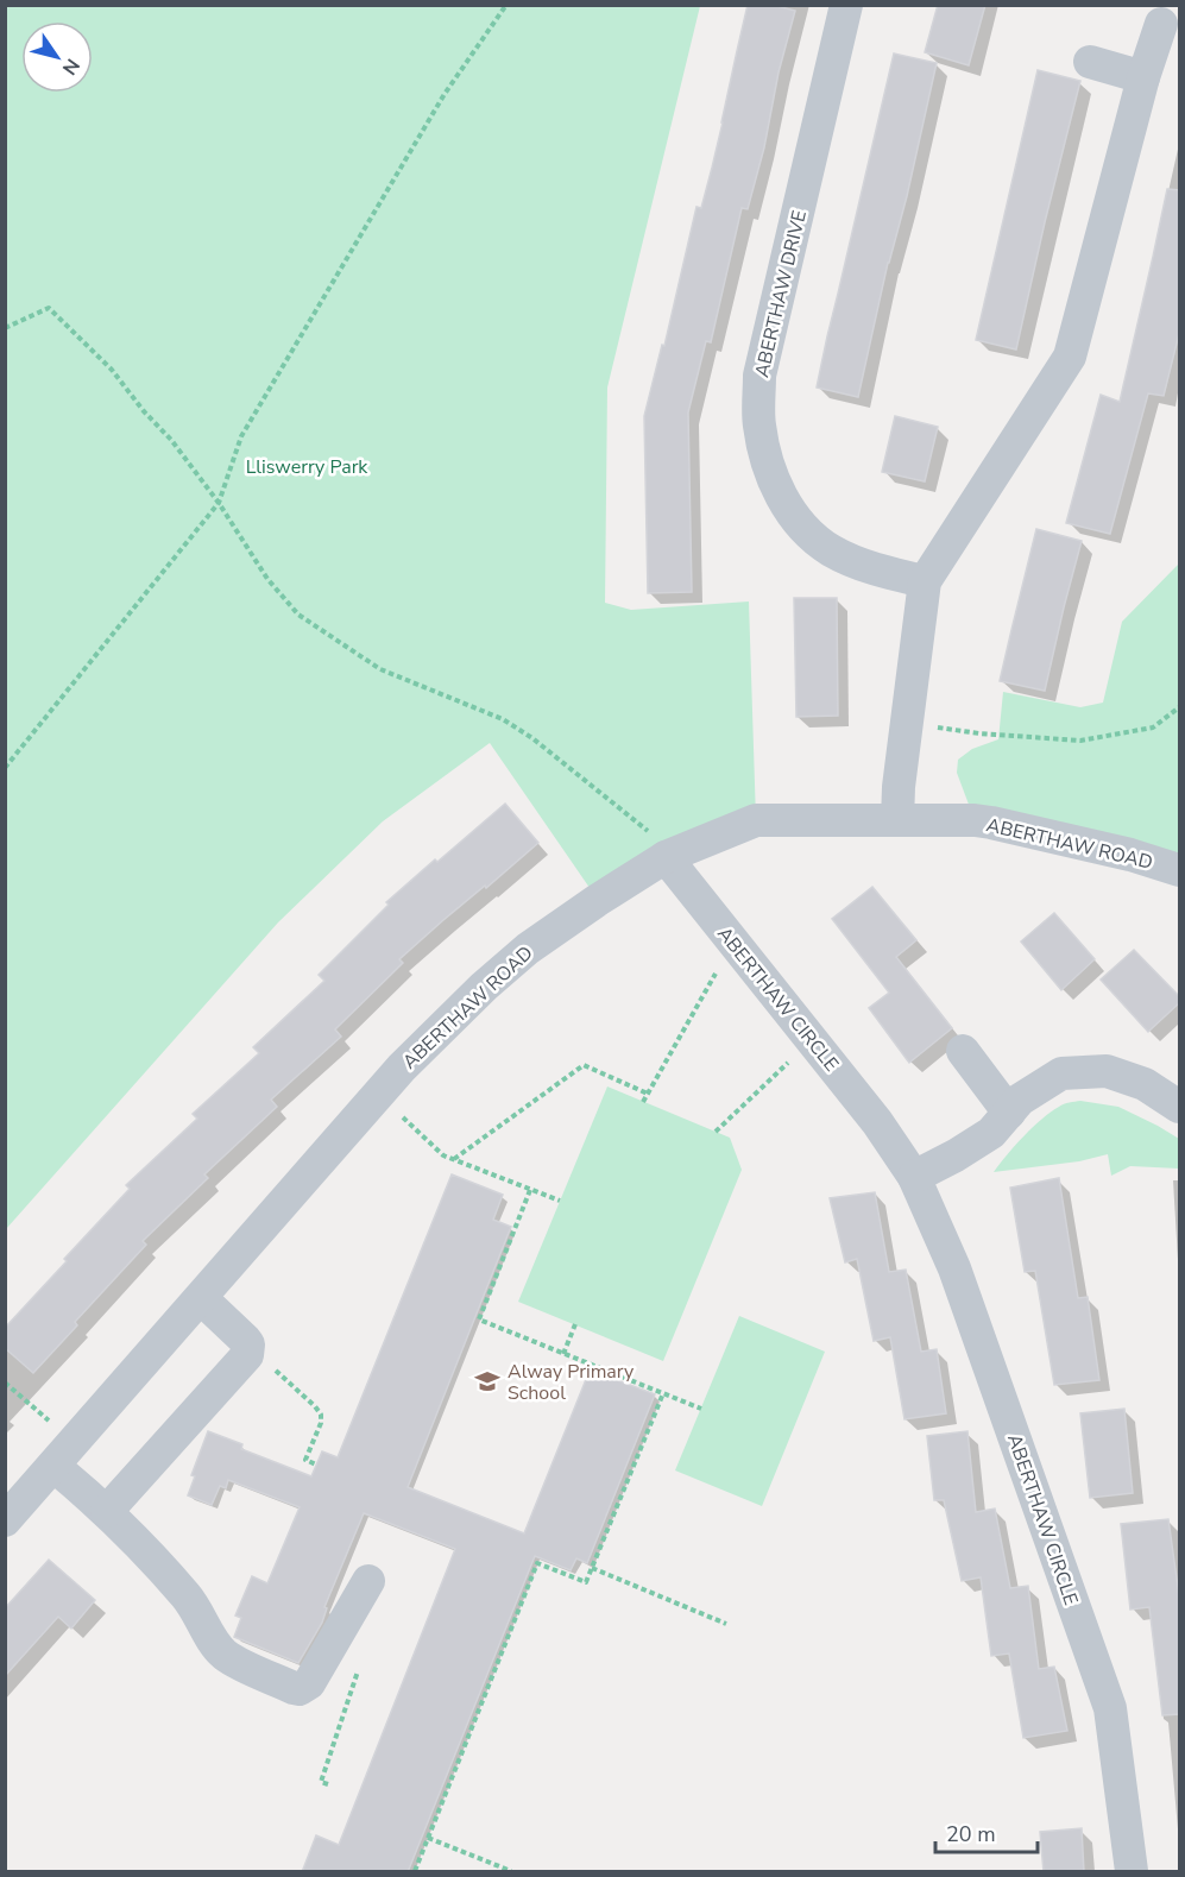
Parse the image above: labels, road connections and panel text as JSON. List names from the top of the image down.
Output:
{
  "streets": {
    "street": ["ABERTHAW DRIVE", "ABERTHAW ROAD", "ABERTHAW CIRCLE"]
  },
  "crossings": [
    ["ABERTHAW ROAD", "ABERTHAW CIRCLE"]
  ],
  "parks": ["Lliswerry Park"],
  "places": {
    "school or university": ["Alway Primary School"]
  },
  "scale_bar": "20 m",
  "north": "bottom right"
}
